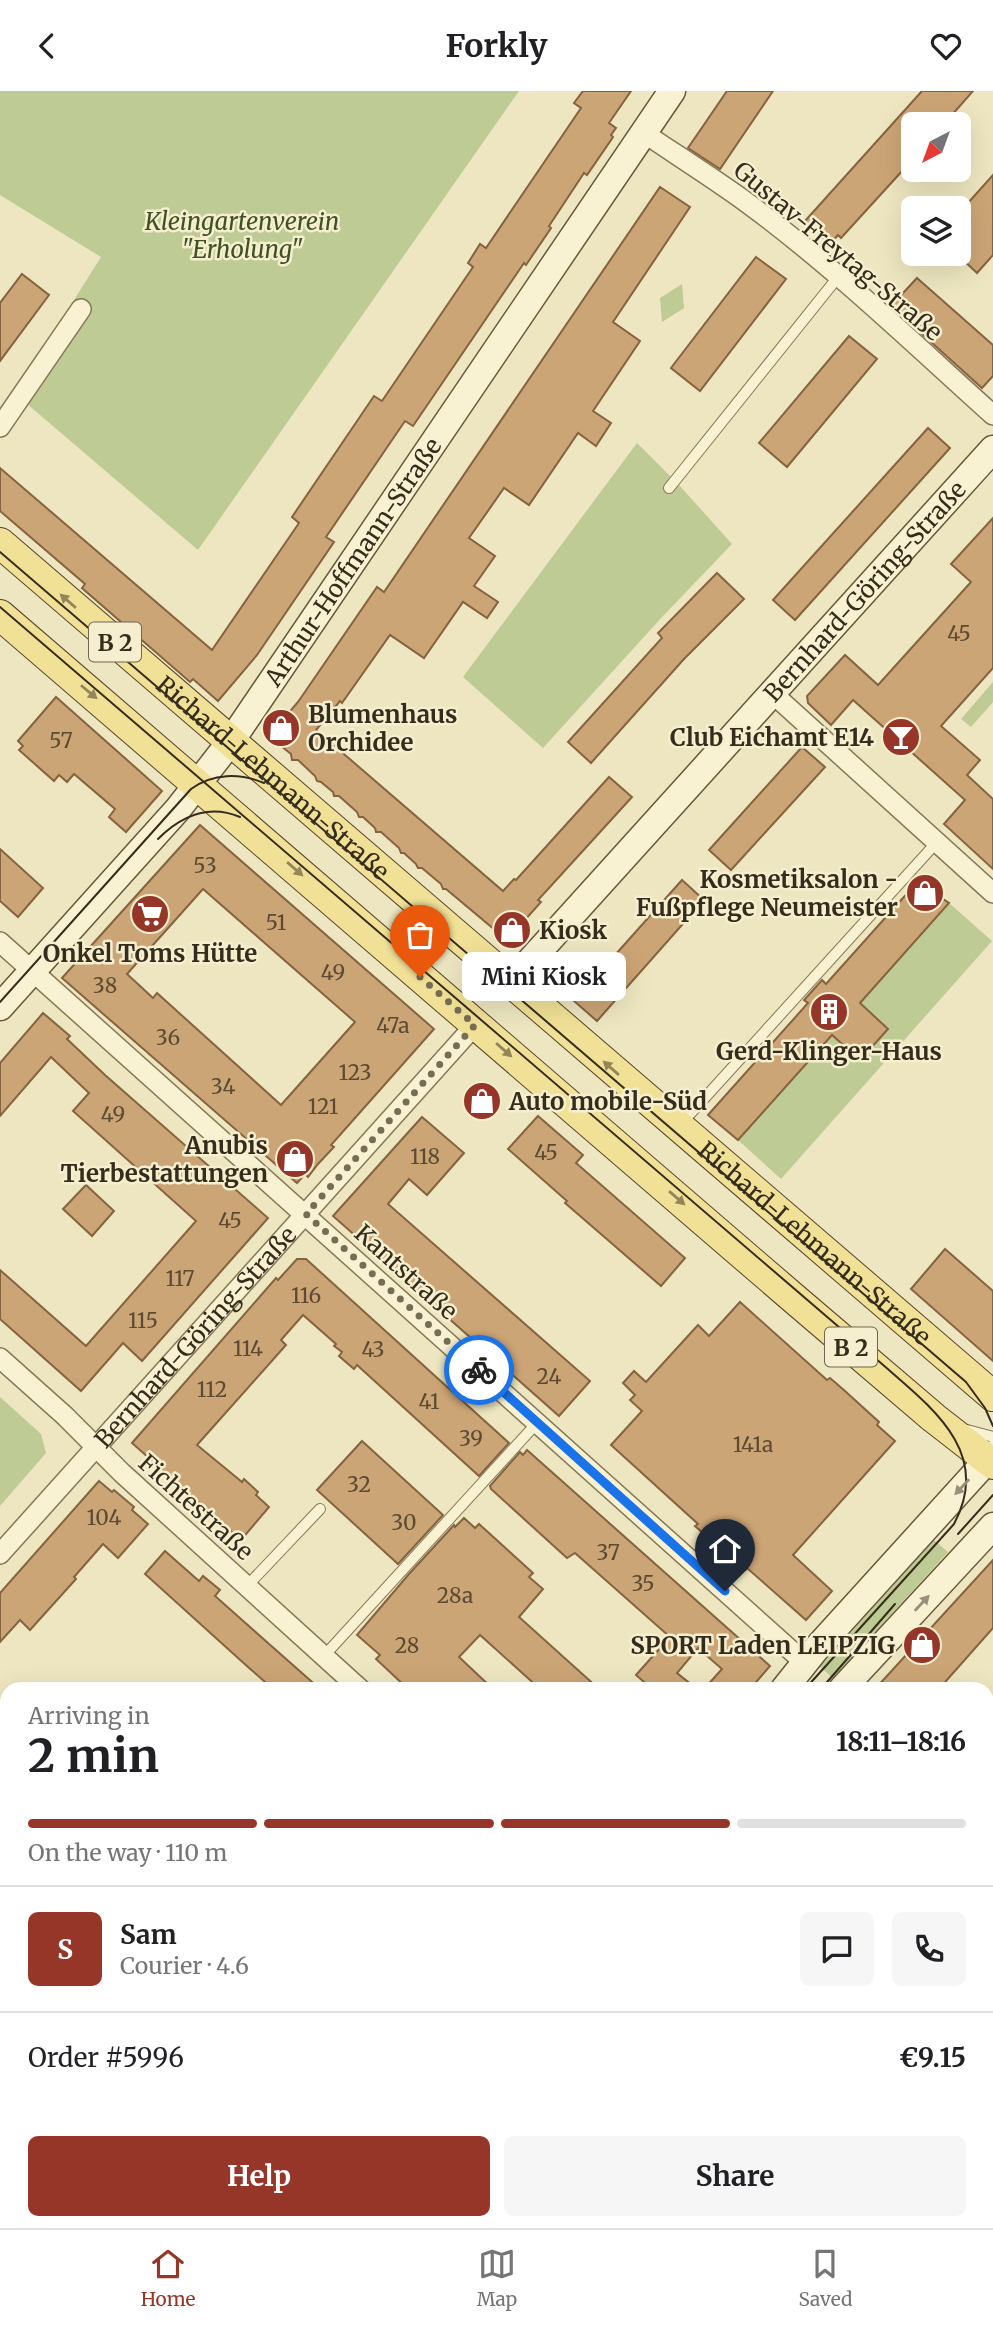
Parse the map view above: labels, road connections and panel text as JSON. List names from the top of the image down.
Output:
{
  "streets": {
    "main road": ["B 2", "Richard-Lehmann-Straße"],
    "street": [
      "Gustav-Freytag-Straße",
      "Arthur-Hoffmann-Straße",
      "Bernhard-Göring-Straße",
      "Kantstraße",
      "Fichtestraße"
    ]
  },
  "crossings": [
    ["Gustav-Freytag-Straße", "Arthur-Hoffmann-Straße"],
    ["Arthur-Hoffmann-Straße", "B 2"],
    ["Arthur-Hoffmann-Straße", "Richard-Lehmann-Straße"],
    ["Arthur-Hoffmann-Straße", "Kantstraße"],
    ["Bernhard-Göring-Straße", "B 2"],
    ["Bernhard-Göring-Straße", "Richard-Lehmann-Straße"],
    ["Bernhard-Göring-Straße", "Kantstraße"],
    ["Bernhard-Göring-Straße", "Fichtestraße"]
  ],
  "parks": ["Kleingartenverein \"Erholung\""],
  "places": {
    "shop": [
      "Blumenhaus Orchidee",
      "Kosmetiksalon - Fußpflege Neumeister",
      "Kiosk",
      "Auto mobile-Süd",
      "Anubis Tierbestattungen",
      "SPORT Laden LEIPZIG"
    ],
    "bar": ["Club Eichamt E14"],
    "supermarket": ["Onkel Toms Hütte"],
    "other": ["Mini Kiosk"],
    "building": ["Gerd-Klinger-Haus"]
  },
  "house_numbers": [
    "45",
    "57",
    "53",
    "51",
    "49",
    "38",
    "47a",
    "36",
    "123",
    "34",
    "121",
    "49",
    "45",
    "118",
    "45",
    "117",
    "116",
    "115",
    "114",
    "43",
    "24",
    "112",
    "41",
    "39",
    "141a",
    "32",
    "104",
    "30",
    "37",
    "35",
    "28a",
    "28"
  ],
  "north": "bottom left",
  "page": {
    "header": "Forkly",
    "bubble": "Mini Kiosk",
    "heading": ["2 min", "Arriving in", "18:11–18:16"],
    "panel": [
      "Sam",
      "Courier · 4.6",
      "Order #5996",
      "€9.15"
    ],
    "bar": "On the way · 110 m",
    "round": "S",
    "buttons": ["Help", "Share"],
    "tabs": ["Home", "Map", "Saved"]
  }
}
